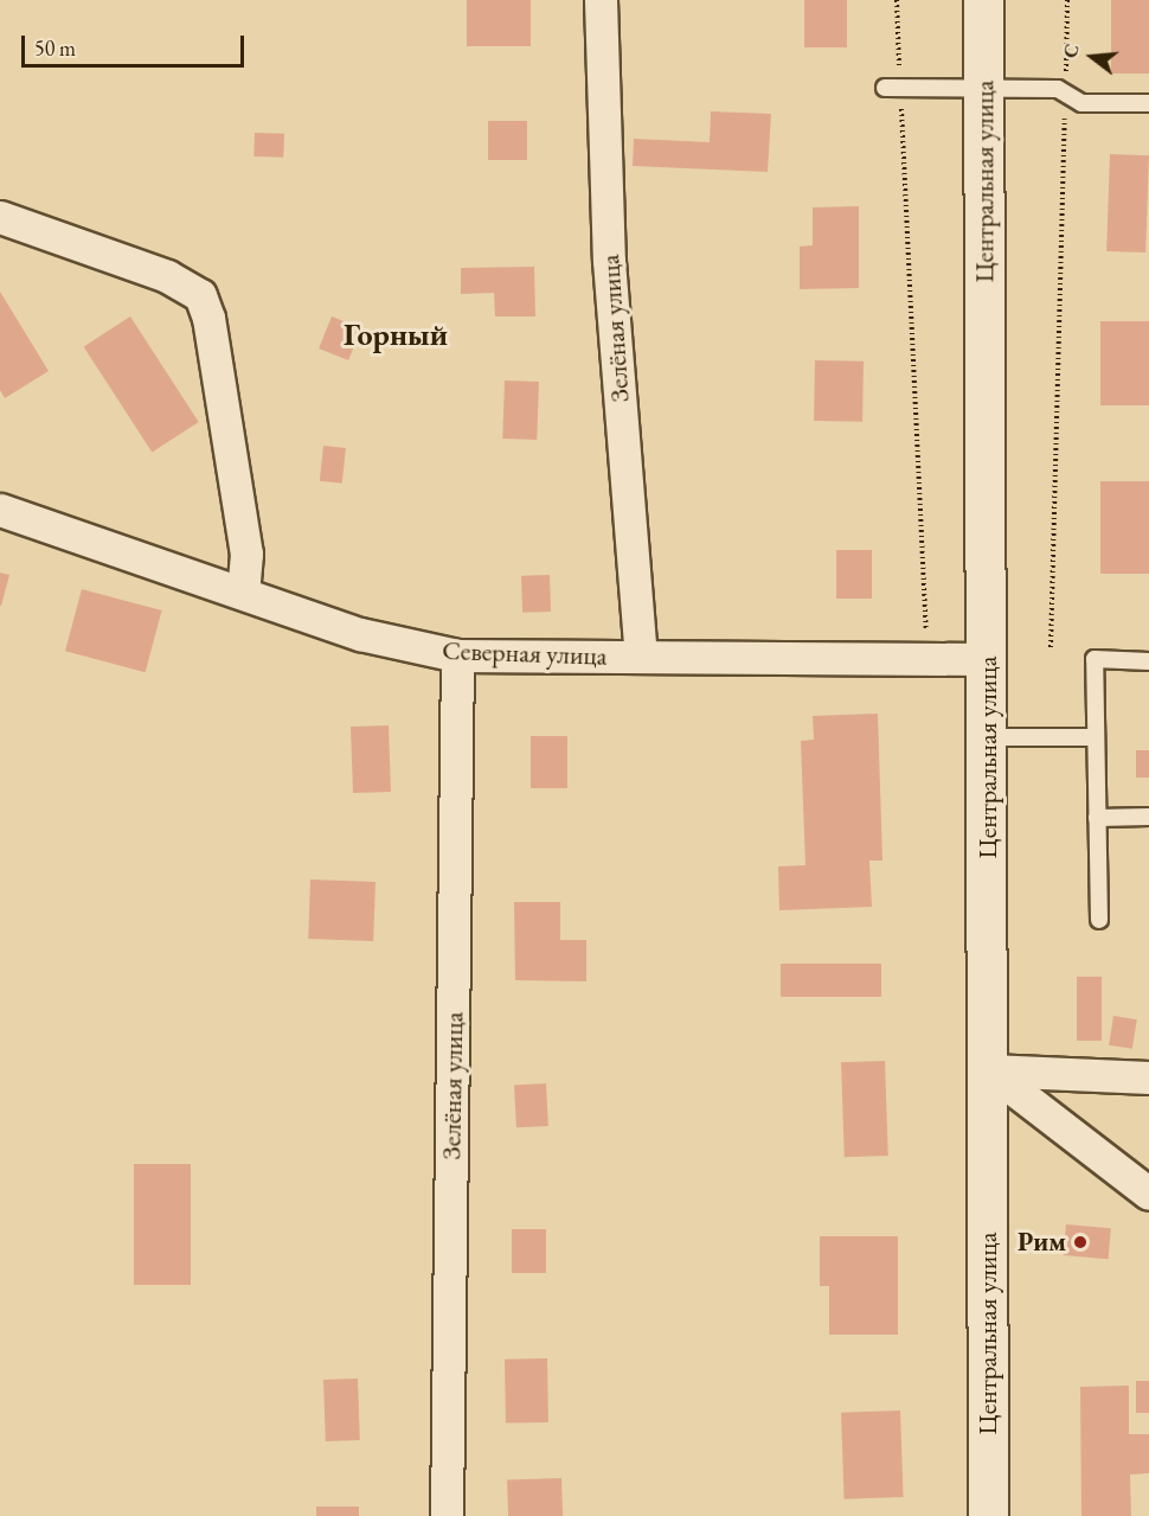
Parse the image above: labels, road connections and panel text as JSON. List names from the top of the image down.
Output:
{
  "streets": {
    "street": ["Центральная улица", "Зелёная улица", "Северная улица"]
  },
  "crossings": [
    ["Центральная улица", "Северная улица"],
    ["Зелёная улица", "Северная улица"]
  ],
  "districts": ["Горный"],
  "places": ["Рим"],
  "scale_bar": "50 m",
  "north": "left"
}
